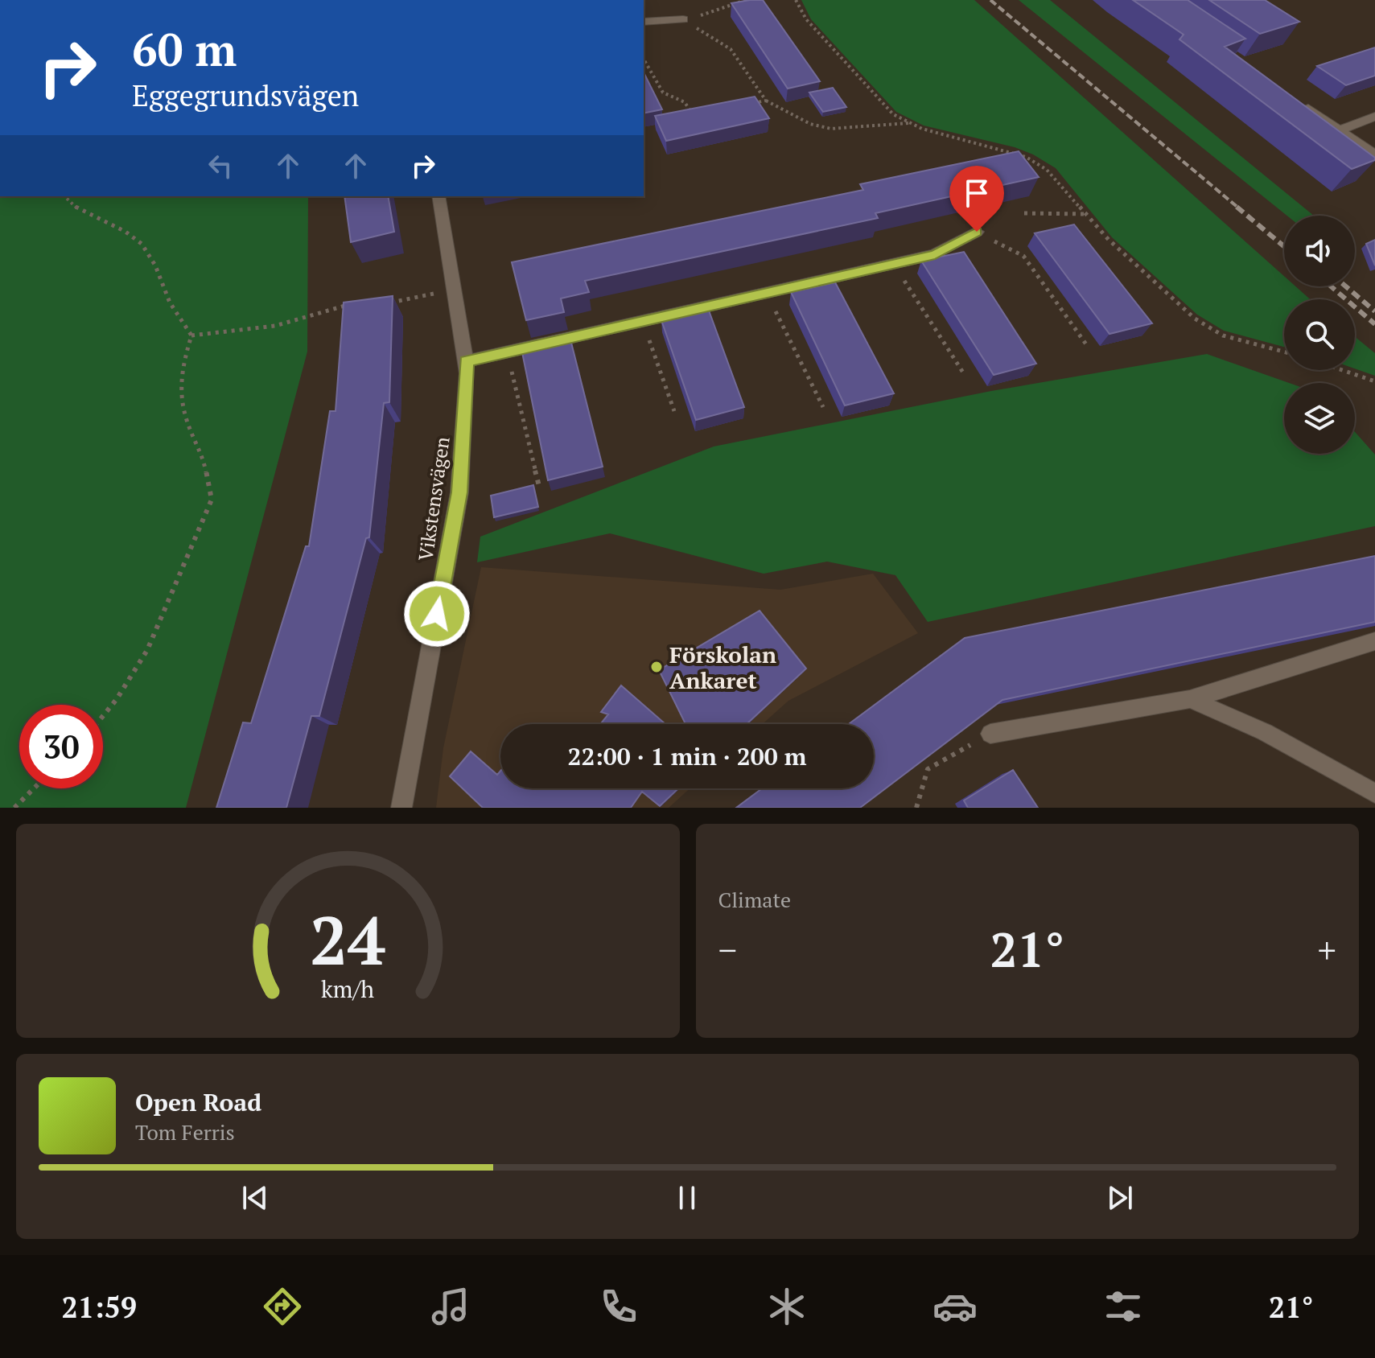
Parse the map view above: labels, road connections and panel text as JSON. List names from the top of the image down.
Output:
{
  "streets": {
    "street": ["Vikstensvägen"]
  },
  "places": ["Förskolan Ankaret"],
  "page": {
    "turn": ["60 m", "Eggegrundsvägen"],
    "limit": "30",
    "trip": "22:00 · 1 min · 200 m",
    "tile": "Climate",
    "heat": ["−", "21°", "+"],
    "song": ["Open Road", "Tom Ferris"],
    "tabs": ["21:59", "21°"],
    "gauge": ["24", "km/h"]
  }
}
